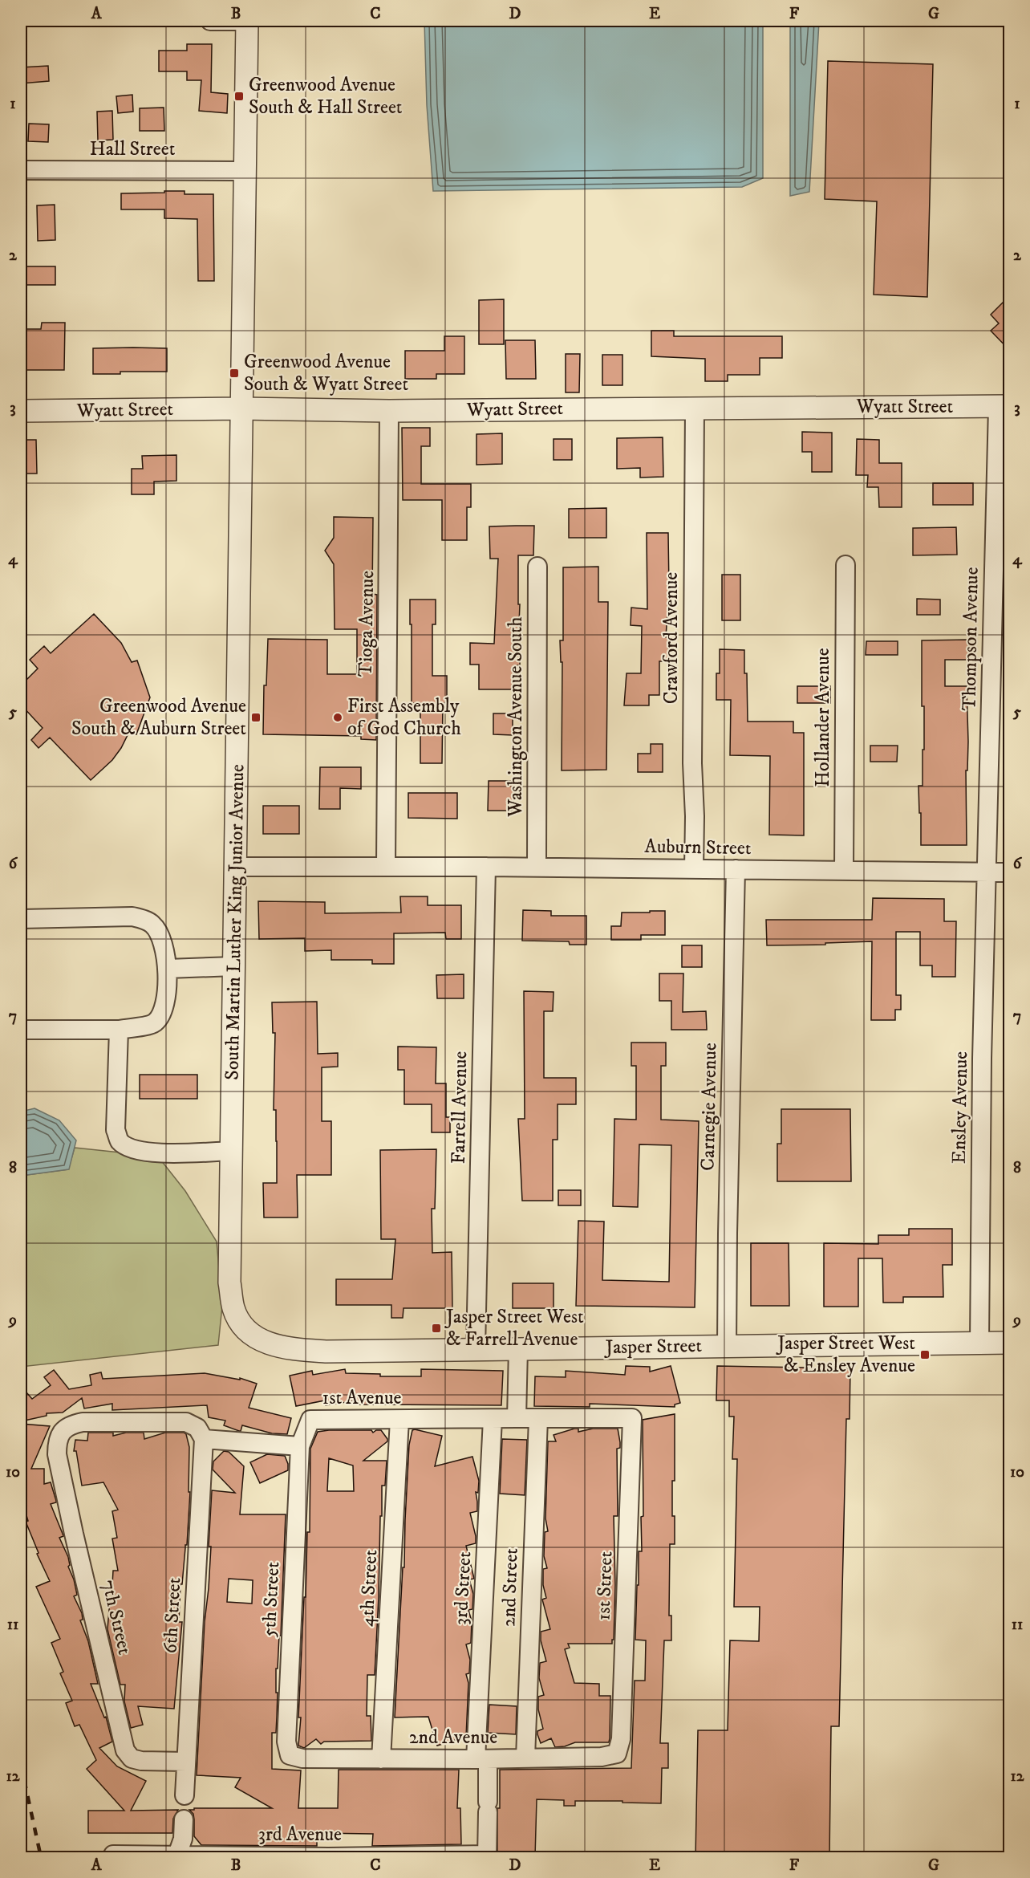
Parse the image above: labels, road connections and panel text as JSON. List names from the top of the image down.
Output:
{
  "streets": {
    "street": [
      "Hall Street",
      "Wyatt Street",
      "Tioga Avenue",
      "Crawford Avenue",
      "Thompson Avenue",
      "Washington Avenue South",
      "Hollander Avenue",
      "Auburn Street",
      "South Martin Luther King Junior Avenue",
      "Carnegie Avenue",
      "Farrell Avenue",
      "Ensley Avenue",
      "Jasper Street",
      "1st Avenue",
      "1st Street",
      "2nd Street",
      "4th Street",
      "3rd Street",
      "5th Street",
      "6th Street",
      "7th Street",
      "2nd Avenue",
      "3rd Avenue"
    ]
  },
  "crossings": [
    ["Hall Street", "South Martin Luther King Junior Avenue"],
    ["Wyatt Street", "Tioga Avenue"],
    ["Wyatt Street", "Crawford Avenue"],
    ["Wyatt Street", "Thompson Avenue"],
    ["Wyatt Street", "South Martin Luther King Junior Avenue"],
    ["Tioga Avenue", "Auburn Street"],
    ["Crawford Avenue", "Auburn Street"],
    ["Thompson Avenue", "Auburn Street"],
    ["Thompson Avenue", "Ensley Avenue"],
    ["Washington Avenue South", "Auburn Street"],
    ["Hollander Avenue", "Auburn Street"],
    ["Auburn Street", "South Martin Luther King Junior Avenue"],
    ["Auburn Street", "Carnegie Avenue"],
    ["Auburn Street", "Farrell Avenue"],
    ["Auburn Street", "Ensley Avenue"],
    ["South Martin Luther King Junior Avenue", "Jasper Street"],
    ["Carnegie Avenue", "Jasper Street"],
    ["Farrell Avenue", "Jasper Street"],
    ["Ensley Avenue", "Jasper Street"],
    ["1st Avenue", "1st Street"],
    ["1st Avenue", "2nd Street"],
    ["1st Avenue", "4th Street"],
    ["1st Avenue", "3rd Street"],
    ["1st Avenue", "5th Street"],
    ["1st Street", "2nd Avenue"],
    ["2nd Street", "2nd Avenue"],
    ["4th Street", "2nd Avenue"],
    ["3rd Street", "2nd Avenue"],
    ["5th Street", "2nd Avenue"],
    ["6th Street", "7th Street"]
  ],
  "places": {
    "transit": [
      "Greenwood Avenue South & Hall Street",
      "Greenwood Avenue South & Wyatt Street",
      "Greenwood Avenue South & Auburn Street",
      "Jasper Street West & Farrell Avenue",
      "Jasper Street West & Ensley Avenue"
    ],
    "other": ["First Assembly of God Church"]
  },
  "grid": {
    "columns": [
      "A",
      "B",
      "C",
      "D",
      "E",
      "F",
      "G"
    ],
    "rows": [
      "1",
      "2",
      "3",
      "4",
      "5",
      "6",
      "7",
      "8",
      "9",
      "10",
      "11",
      "12"
    ]
  }
}
